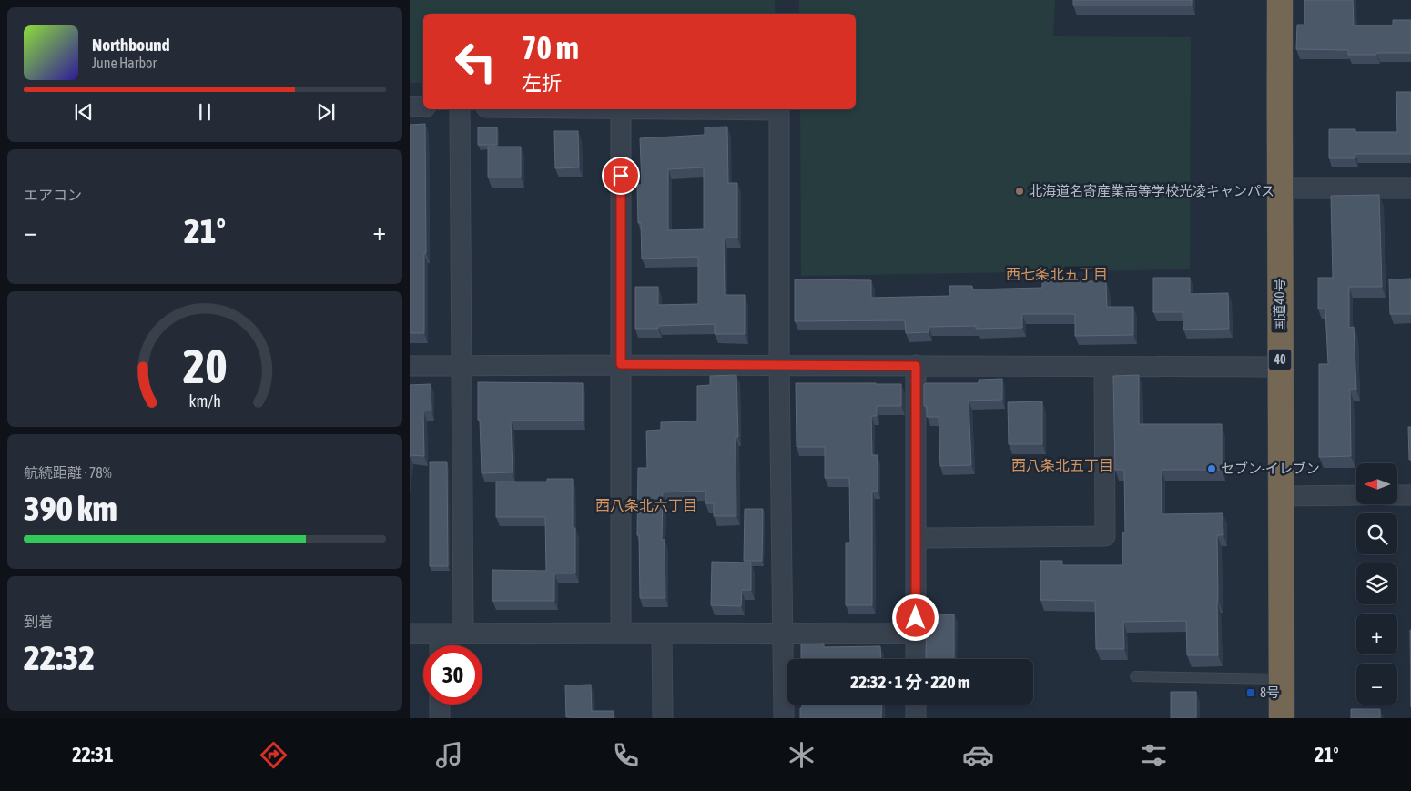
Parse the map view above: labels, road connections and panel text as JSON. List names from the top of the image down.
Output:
{
  "streets": {
    "highway": ["国道40号", "40"]
  },
  "districts": ["西七条北五丁目", "西八条北五丁目", "西八条北六丁目"],
  "places": {
    "other": ["北海道名寄産業高等学校光凌キャンパス", "セブン-イレブン"],
    "transit": ["8号"]
  },
  "north": "left",
  "page": {
    "turn": ["70 m", "左折"],
    "song": ["Northbound", "June Harbor"],
    "tile": [
      "エアコン",
      ["航続距離 · 78%", "390 km"],
      ["到着", "22:32"]
    ],
    "heat": ["−", "21°", "+"],
    "map_buttons": ["+", "−"],
    "limit": "30",
    "trip": "22:32 · 1 分 · 220 m",
    "tabs": ["22:31", "21°"],
    "gauge": ["20", "km/h"]
  }
}
